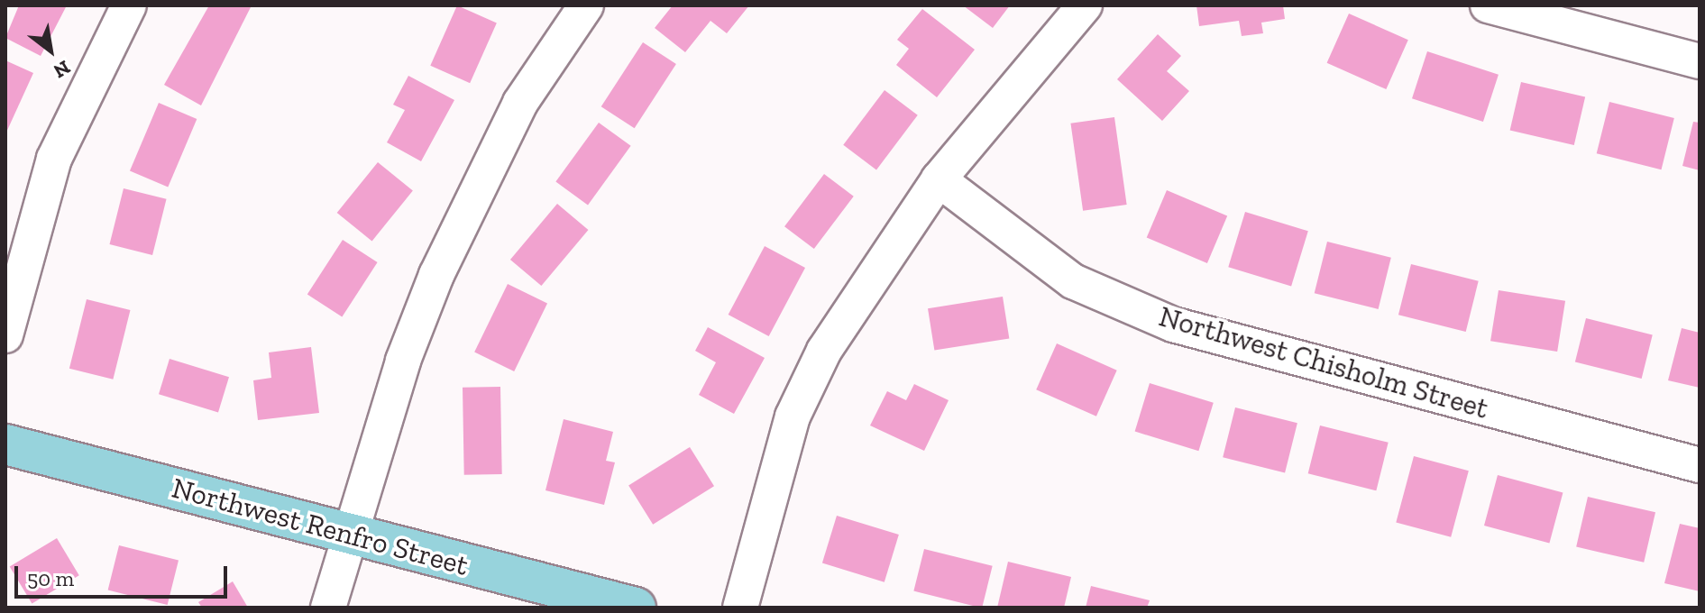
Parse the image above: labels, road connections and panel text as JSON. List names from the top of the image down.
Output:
{
  "streets": {
    "main road": ["Northwest Renfro Street"],
    "street": ["Northwest Chisholm Street"]
  },
  "scale_bar": "50 m",
  "north": "bottom right"
}
